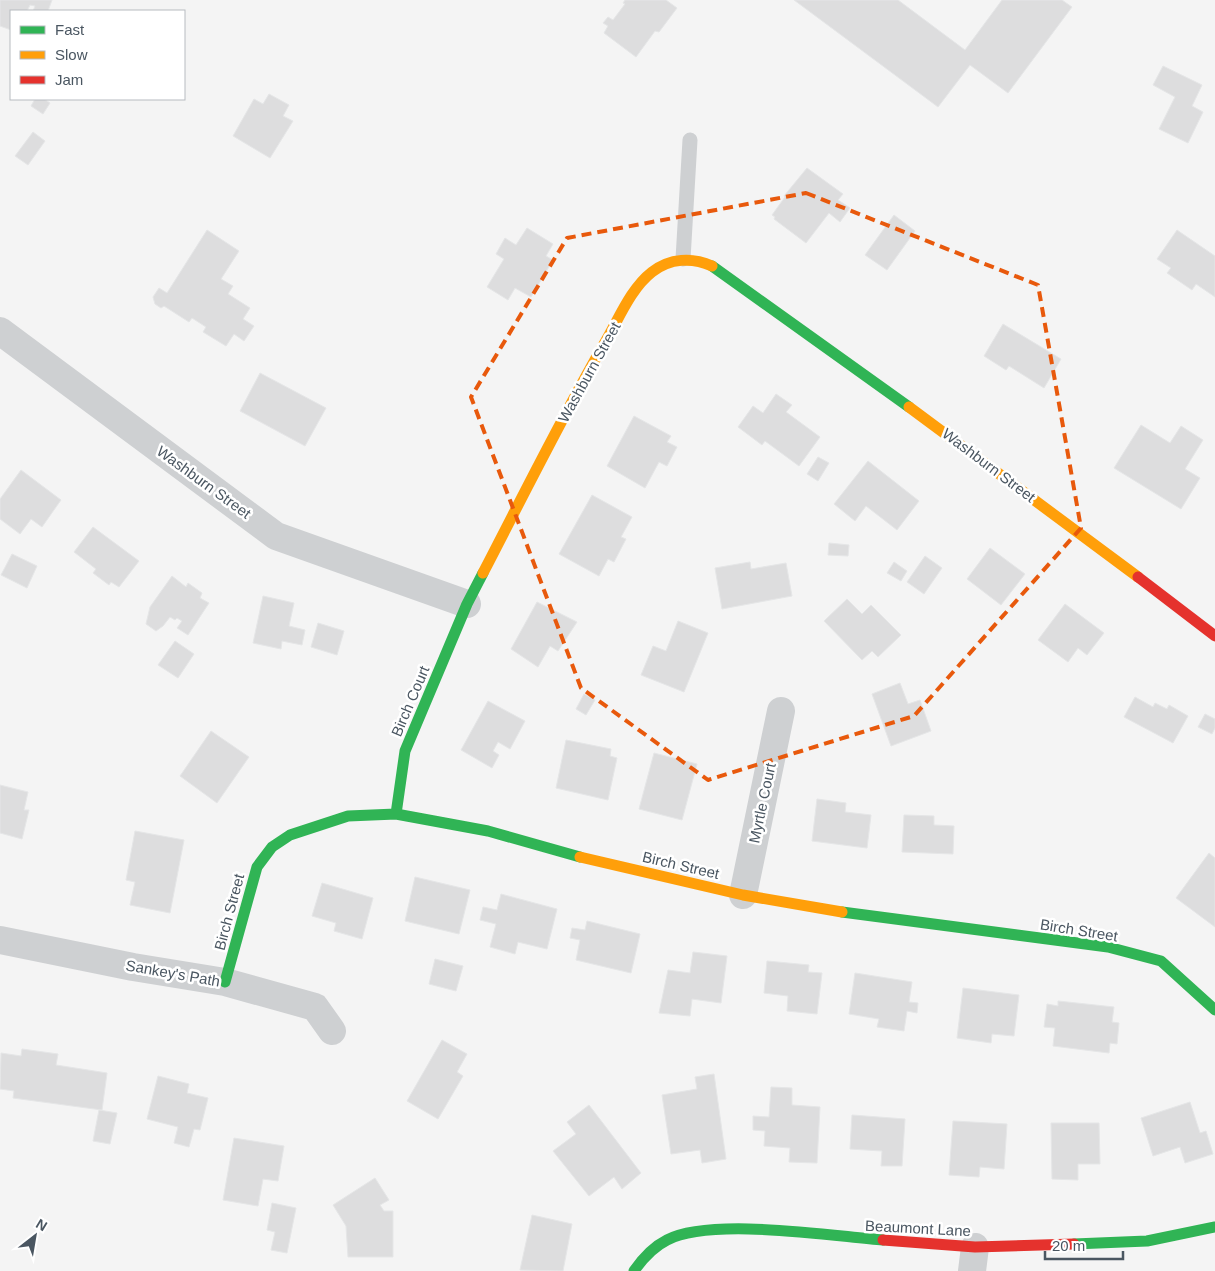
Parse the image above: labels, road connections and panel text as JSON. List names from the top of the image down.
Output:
{
  "streets": {
    "street": [
      "Washburn Street",
      "Birch Court",
      "Myrtle Court",
      "Birch Street",
      "Sankey's Path",
      "Beaumont Lane"
    ]
  },
  "crossings": [
    ["Washburn Street", "Birch Court"],
    ["Birch Court", "Birch Street"],
    ["Myrtle Court", "Birch Street"],
    ["Birch Street", "Sankey's Path"]
  ],
  "legend": ["Fast", "Slow", "Jam"],
  "scale_bar": "20 m",
  "north": "top right"
}
